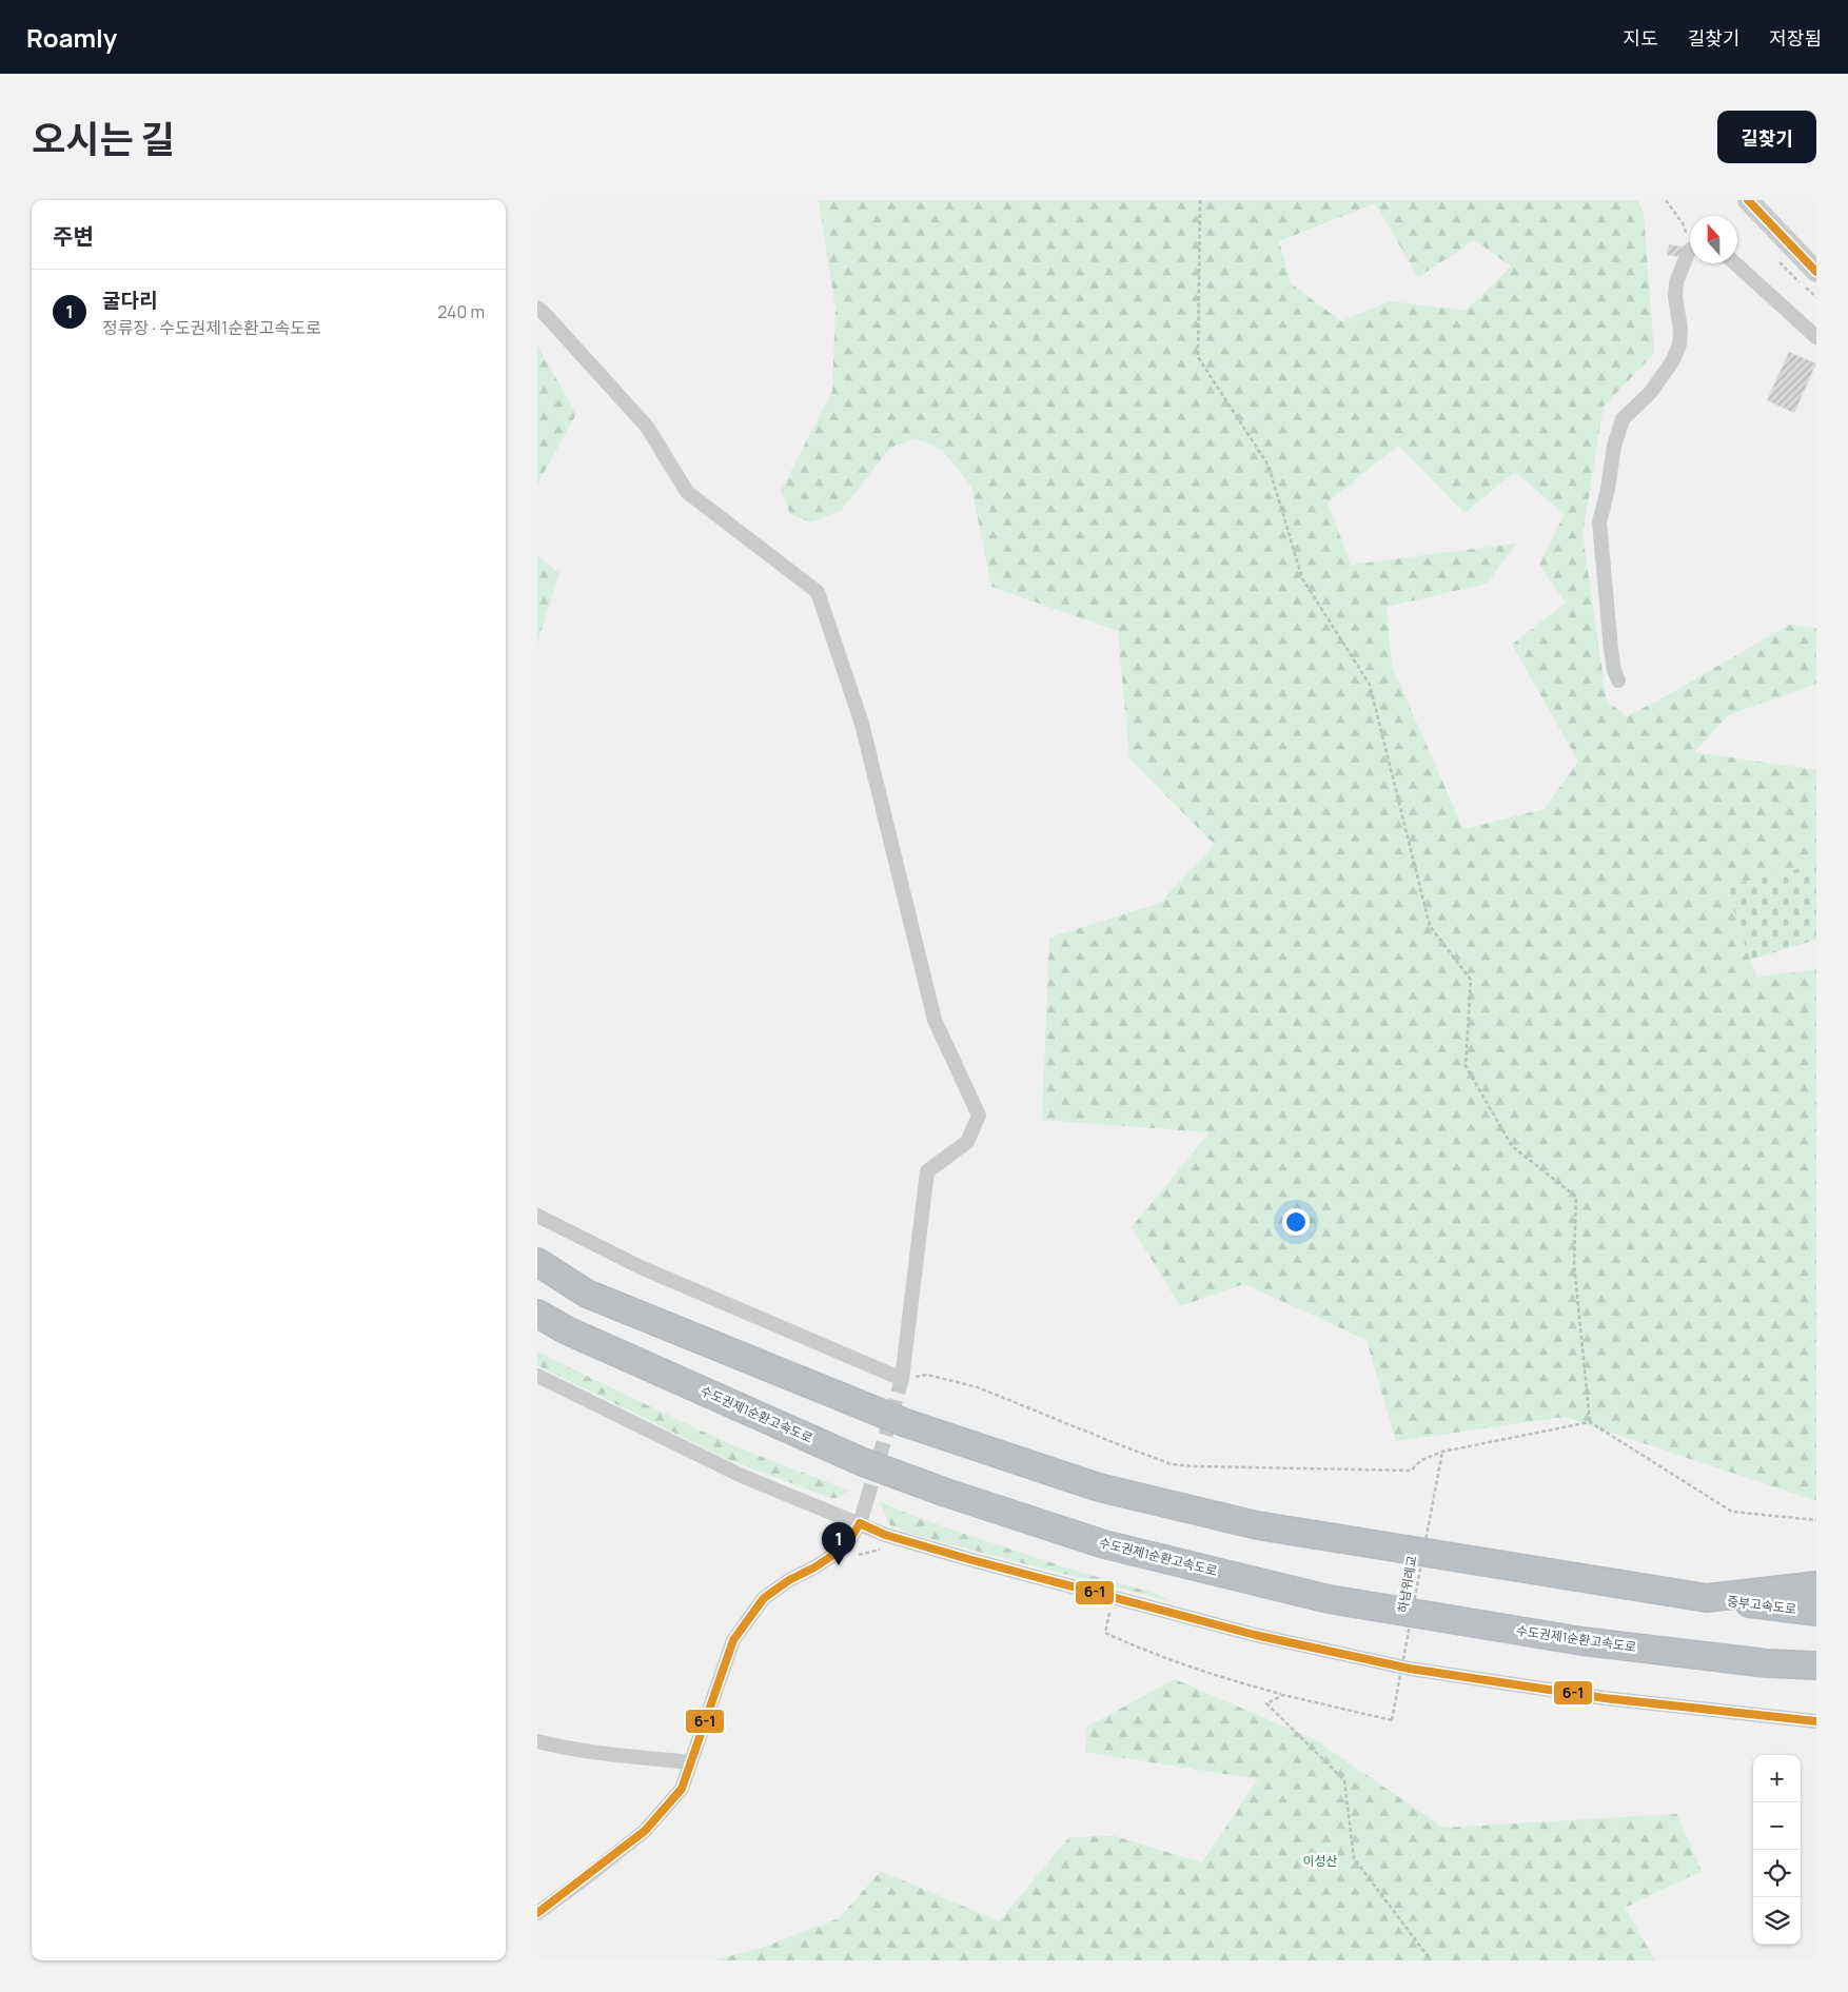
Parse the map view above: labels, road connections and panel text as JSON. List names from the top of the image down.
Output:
{
  "streets": {
    "highway": ["수도권제1순환고속도로", "중부고속도로"],
    "path": ["하남위례교"]
  },
  "parks": ["이성산"],
  "lines": ["transit line 6-1"],
  "north": "top",
  "page": {
    "header": "Roamly",
    "nav": ["지도", "길찾기", "저장됨"],
    "title": "오시는 길",
    "buttons": "길찾기",
    "heading": "주변",
    "list": [
      {
        "mark": "1",
        "name": "굴다리",
        "note": "정류장 · 수도권제1순환고속도로",
        "value": "240 m"
      }
    ],
    "pins": "1",
    "map_buttons": ["+", "−"]
  }
}
